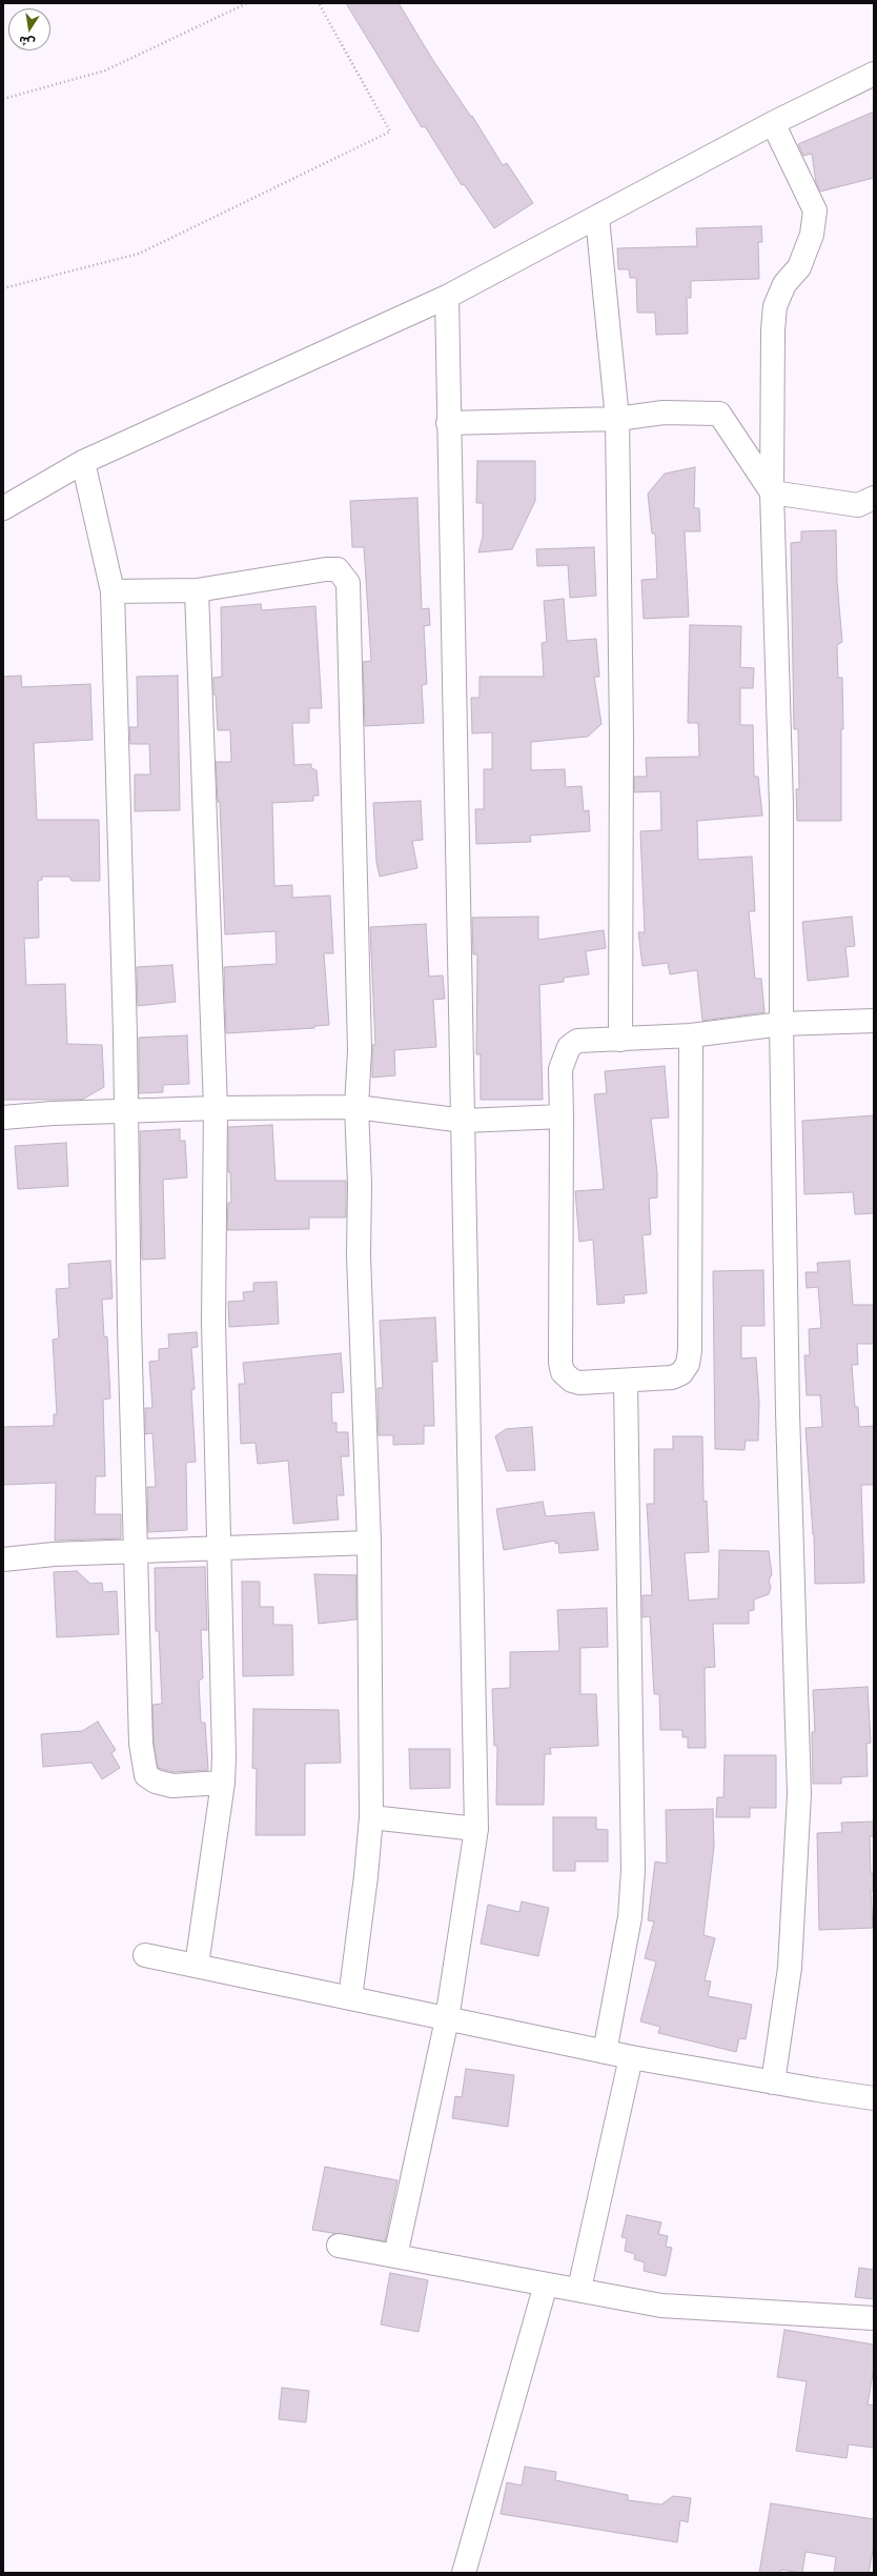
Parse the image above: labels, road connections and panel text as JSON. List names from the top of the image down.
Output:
{
  "north": "bottom"
}
